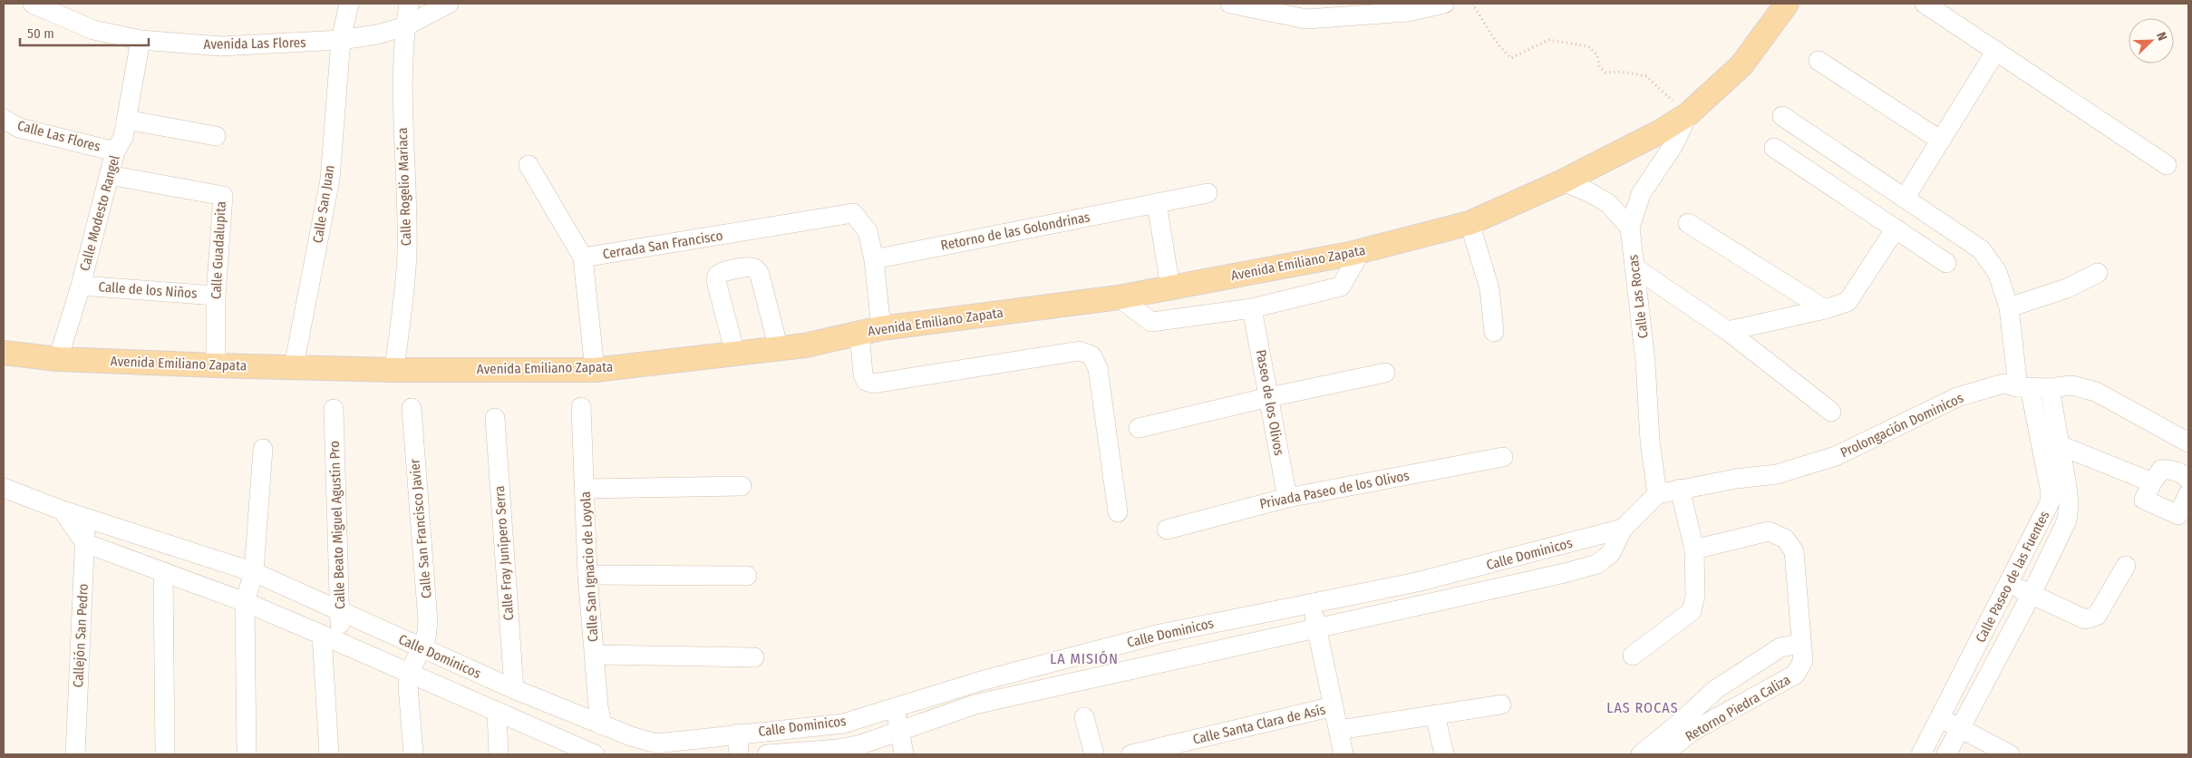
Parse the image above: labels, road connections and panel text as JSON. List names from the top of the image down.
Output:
{
  "streets": {
    "main road": ["Avenida Emiliano Zapata"],
    "street": [
      "Avenida Las Flores",
      "Calle Las Flores",
      "Calle Rogelio Mariaca",
      "Calle San Juan",
      "Calle Modesto Rangel",
      "Retorno de las Golondrinas",
      "Cerrada San Francisco",
      "Calle Guadalupita",
      "Calle de los Niños",
      "Calle Las Rocas",
      "Paseo de los Olivos",
      "Prolongación Dominicos",
      "Privada Paseo de los Olivos",
      "Calle Beato Miguel Agustín Pro",
      "Calle San Francisco Javier",
      "Calle Fray Junípero Serra",
      "Calle Dominicos",
      "Calle San Ignacio de Loyola",
      "Calle Paseo de las Fuentes",
      "Callejón San Pedro",
      "Retorno Piedra Caliza",
      "Calle Santa Clara de Asís"
    ]
  },
  "crossings": [
    ["Avenida Las Flores", "Calle Rogelio Mariaca"],
    ["Avenida Las Flores", "Calle San Juan"],
    ["Avenida Las Flores", "Calle Modesto Rangel"],
    ["Calle Las Flores", "Calle Modesto Rangel"],
    ["Calle Rogelio Mariaca", "Avenida Emiliano Zapata"],
    ["Calle San Juan", "Avenida Emiliano Zapata"],
    ["Calle Modesto Rangel", "Calle Guadalupita"],
    ["Calle Modesto Rangel", "Avenida Emiliano Zapata"],
    ["Calle Modesto Rangel", "Calle de los Niños"],
    ["Retorno de las Golondrinas", "Cerrada San Francisco"],
    ["Cerrada San Francisco", "Avenida Emiliano Zapata"],
    ["Calle Guadalupita", "Avenida Emiliano Zapata"],
    ["Calle Guadalupita", "Calle de los Niños"],
    ["Avenida Emiliano Zapata", "Calle Las Rocas"],
    ["Calle Las Rocas", "Prolongación Dominicos"],
    ["Calle Las Rocas", "Calle Dominicos"],
    ["Paseo de los Olivos", "Privada Paseo de los Olivos"],
    ["Prolongación Dominicos", "Calle Dominicos"],
    ["Prolongación Dominicos", "Calle Paseo de las Fuentes"],
    ["Calle Beato Miguel Agustín Pro", "Calle Dominicos"],
    ["Calle San Francisco Javier", "Calle Dominicos"],
    ["Calle Fray Junípero Serra", "Calle Dominicos"],
    ["Calle Dominicos", "Calle San Ignacio de Loyola"],
    ["Calle Dominicos", "Callejón San Pedro"]
  ],
  "districts": ["LA MISIÓN", "LAS ROCAS"],
  "scale_bar": "50 m",
  "north": "top right"
}
